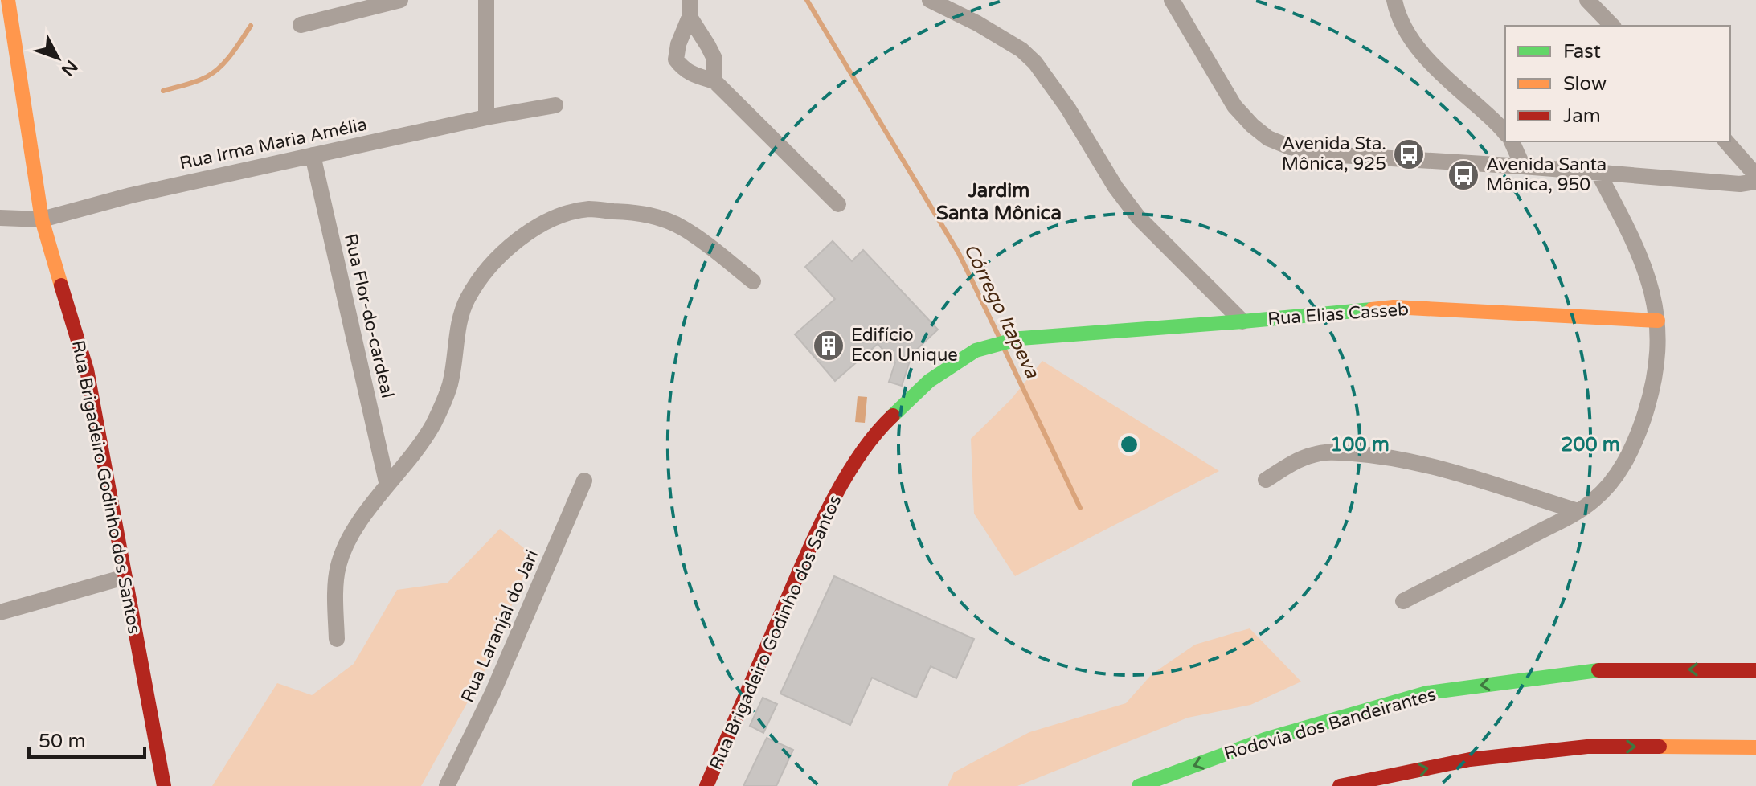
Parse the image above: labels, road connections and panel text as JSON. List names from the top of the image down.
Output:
{
  "streets": {
    "main road": ["Rua Elias Casseb", "Rua Brigadeiro Godinho dos Santos", "Rodovia dos Bandeirantes"],
    "street": ["Rua Irma Maria Amélia", "Rua Flor-do-cardeal", "Rua Laranjal do Jari"]
  },
  "crossings": [
    ["Rua Irma Maria Amélia", "Rua Flor-do-cardeal"],
    ["Rua Irma Maria Amélia", "Rua Brigadeiro Godinho dos Santos"],
    ["Rua Elias Casseb", "Rua Brigadeiro Godinho dos Santos"]
  ],
  "districts": ["Jardim Santa Mônica"],
  "water": ["Córrego Itapeva"],
  "places": {
    "bus stop": ["Avenida Sta. Mônica, 925", "Avenida Santa Mônica, 950"],
    "building": ["Edifício Econ Unique"]
  },
  "legend": ["Fast", "Slow", "Jam"],
  "scale_bar": "50 m",
  "north": "bottom right",
  "rings": ["100 m", "200 m"]
}
